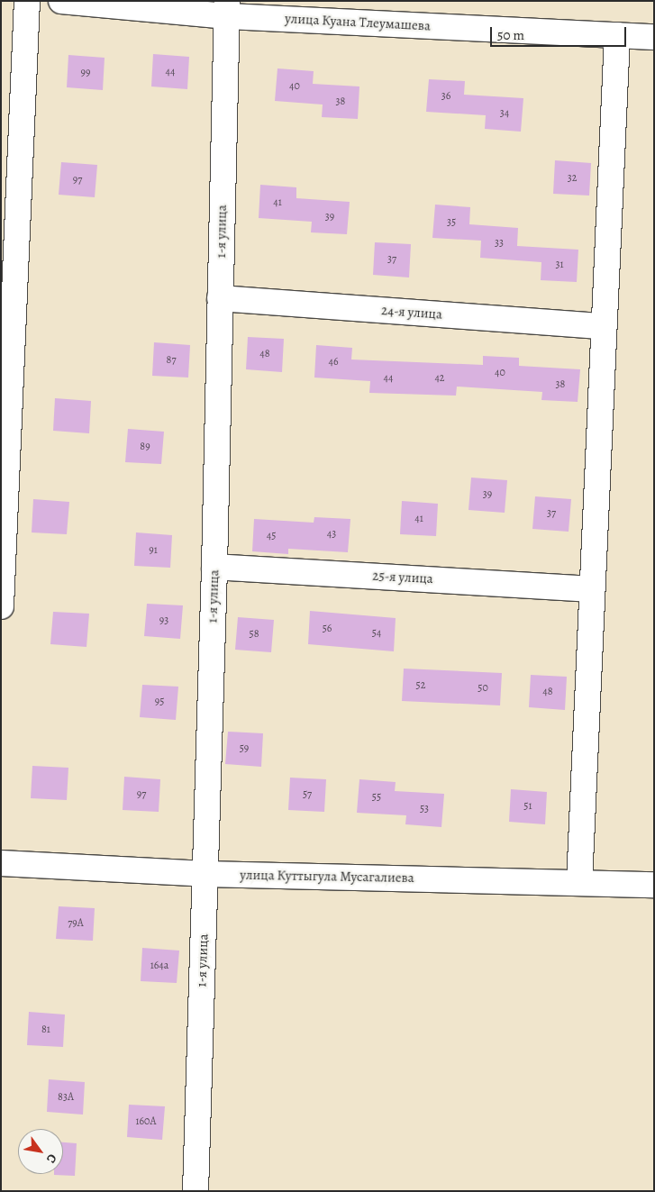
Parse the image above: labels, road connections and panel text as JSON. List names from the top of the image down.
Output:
{
  "streets": {
    "street": [
      "улица Куана Тлеумашева",
      "1-я улица",
      "24-я улица",
      "25-я улица",
      "улица Куттыгула Мусагалиева"
    ]
  },
  "crossings": [
    ["улица Куана Тлеумашева", "1-я улица"],
    ["1-я улица", "24-я улица"],
    ["1-я улица", "25-я улица"],
    ["1-я улица", "улица Куттыгула Мусагалиева"]
  ],
  "house_numbers": [
    "44",
    "99",
    "40",
    "36",
    "38",
    "34",
    "32",
    "97",
    "41",
    "39",
    "35",
    "33",
    "37",
    "31",
    "48",
    "87",
    "46",
    "40",
    "44",
    "42",
    "38",
    "89",
    "39",
    "37",
    "41",
    "43",
    "45",
    "91",
    "93",
    "56",
    "54",
    "58",
    "52",
    "50",
    "48",
    "95",
    "59",
    "97",
    "57",
    "55",
    "51",
    "53",
    "79А",
    "164а",
    "81",
    "83А",
    "160А"
  ],
  "scale_bar": "50 m",
  "north": "bottom right"
}
